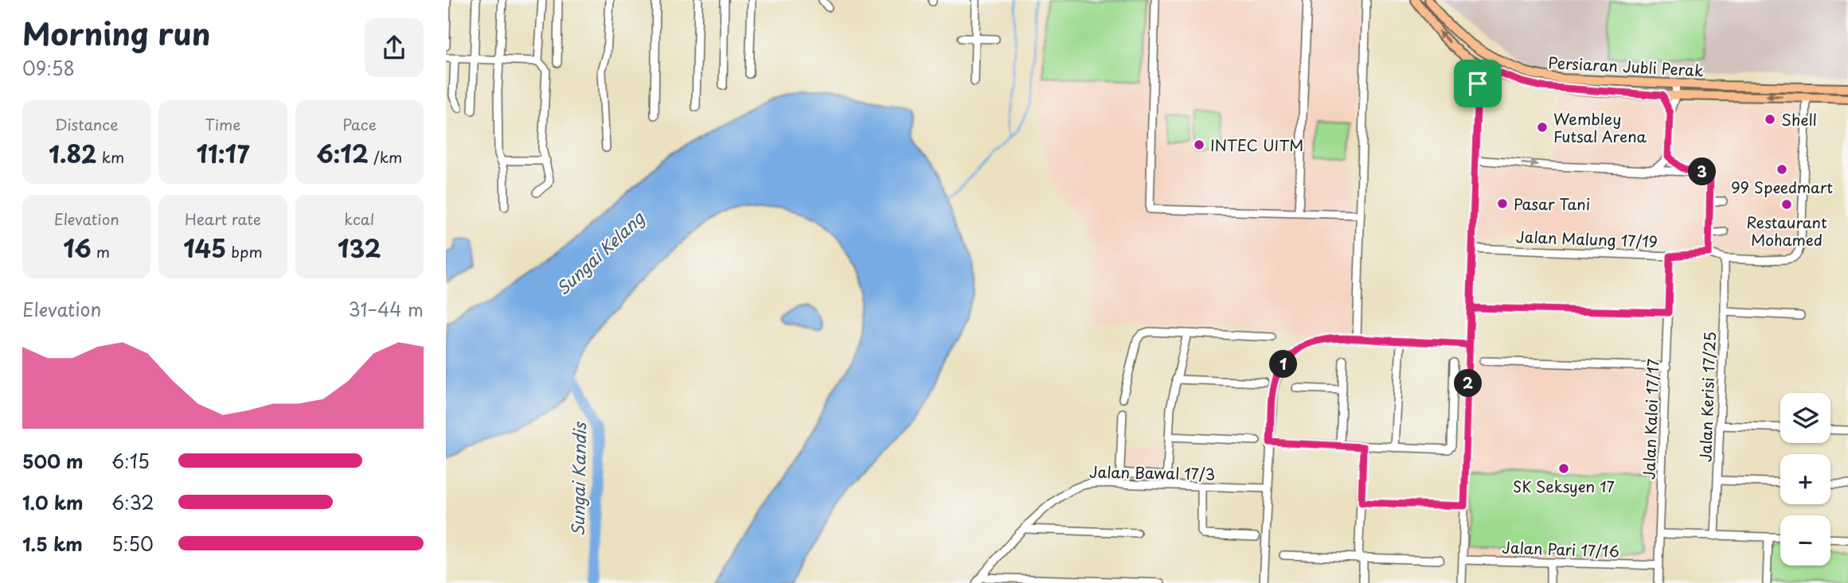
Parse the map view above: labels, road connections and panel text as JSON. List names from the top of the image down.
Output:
{
  "streets": {
    "main road": ["Persiaran Jubli Perak"],
    "street": [
      "Jalan Malung 17/19",
      "Jalan Kerisi 17/25",
      "Jalan Kaloi 17/17",
      "Jalan Bawal 17/3",
      "Jalan Pari 17/16"
    ]
  },
  "crossings": [
    ["Persiaran Jubli Perak", "Jalan Malung 17/19"],
    ["Jalan Malung 17/19", "Jalan Kerisi 17/25"],
    ["Jalan Malung 17/19", "Jalan Kaloi 17/17"],
    ["Jalan Kaloi 17/17", "Jalan Pari 17/16"]
  ],
  "water": ["Sungai Kelang", "Sungai Kandis"],
  "places": [
    "Shell",
    "Wembley Futsal Arena",
    "INTEC UITM",
    "99 Speedmart",
    "Pasar Tani",
    "Restaurant Mohamed",
    "SK Seksyen 17"
  ],
  "page": {
    "heading": ["Morning run", "09:58"],
    "stats": [
      ["Distance", "1.82 km"],
      ["Time", "11:17"],
      ["Pace", "6:12 /km"],
      ["Elevation", "16 m"],
      ["Heart rate", "145 bpm"],
      ["kcal", "132"]
    ],
    "pins": ["3", "1", "2"],
    "chart": ["Elevation", "31–44 m"],
    "map_buttons": ["+", "−"],
    "list": [
      {
        "name": "500 m",
        "note": "6:15"
      },
      {
        "name": "1.0 km",
        "note": "6:32"
      },
      {
        "name": "1.5 km",
        "note": "5:50"
      }
    ]
  }
}
